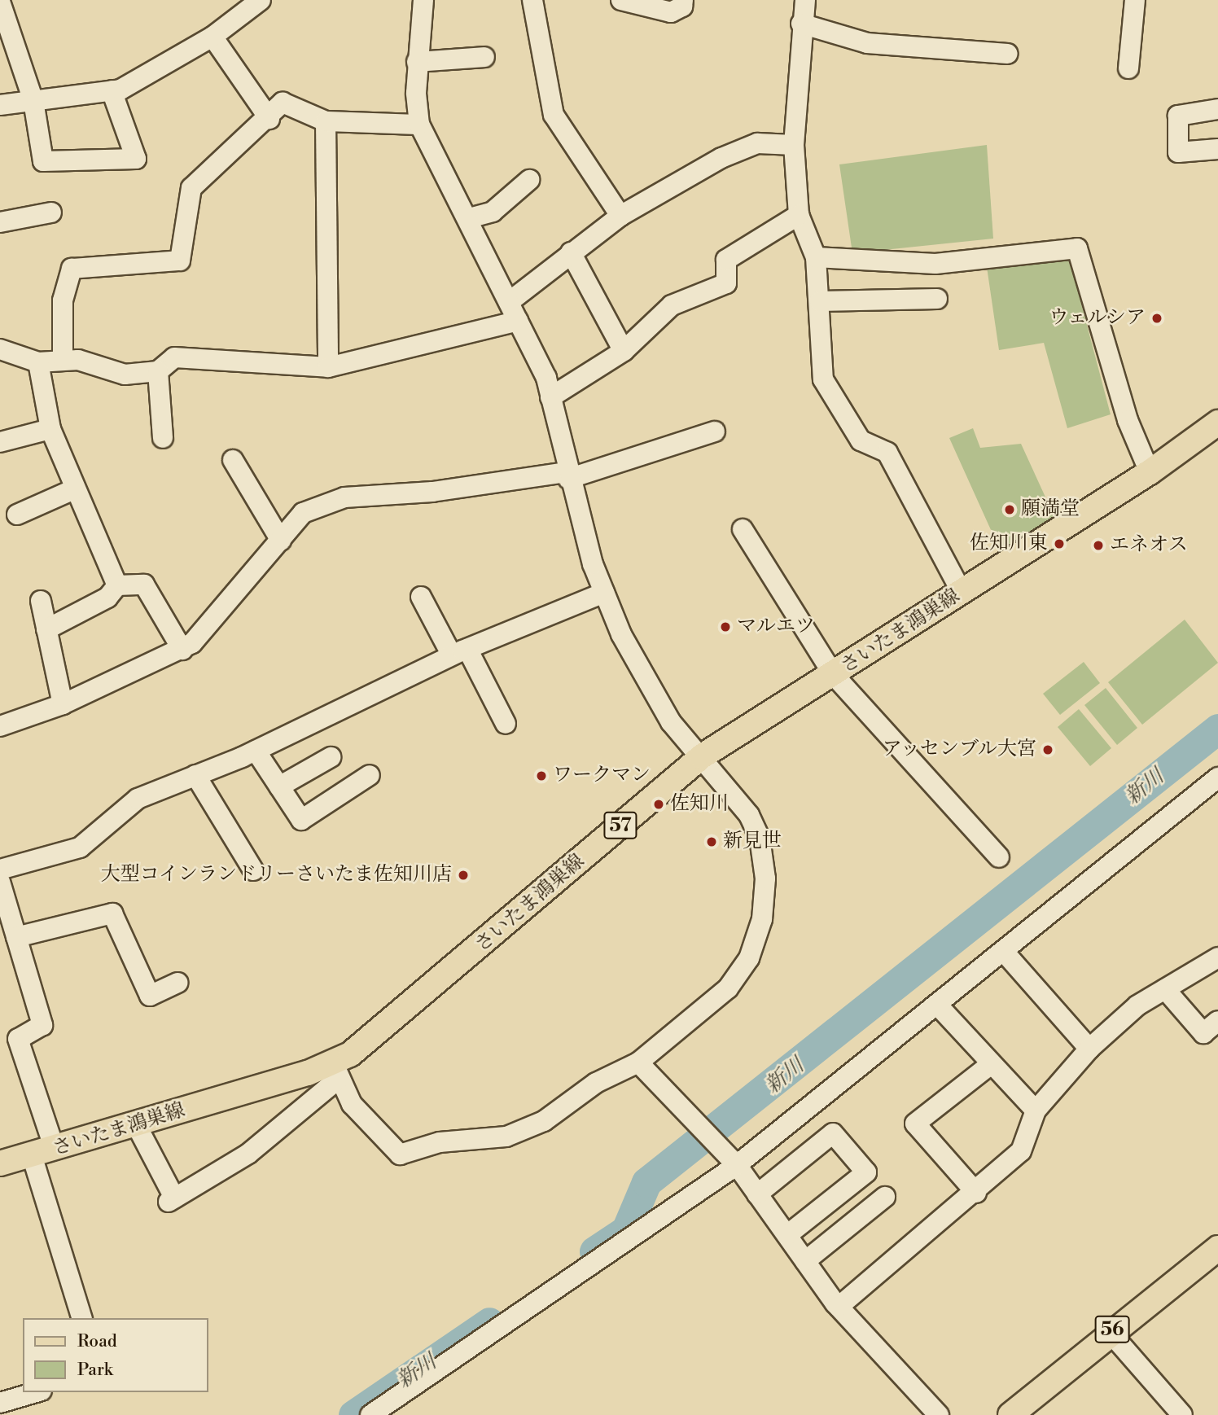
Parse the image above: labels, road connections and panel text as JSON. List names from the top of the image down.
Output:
{
  "streets": {
    "main road": ["さいたま鴻巣線", "57", "56"]
  },
  "water": ["新川"],
  "places": [
    "ウェルシア",
    "願満堂",
    "佐知川東",
    "エネオス",
    "マルエツ",
    "アッセンブル大宮",
    "ワークマン",
    "佐知川",
    "新見世",
    "大型コインランドリーさいたま佐知川店"
  ],
  "legend": ["Road", "Park"]
}
